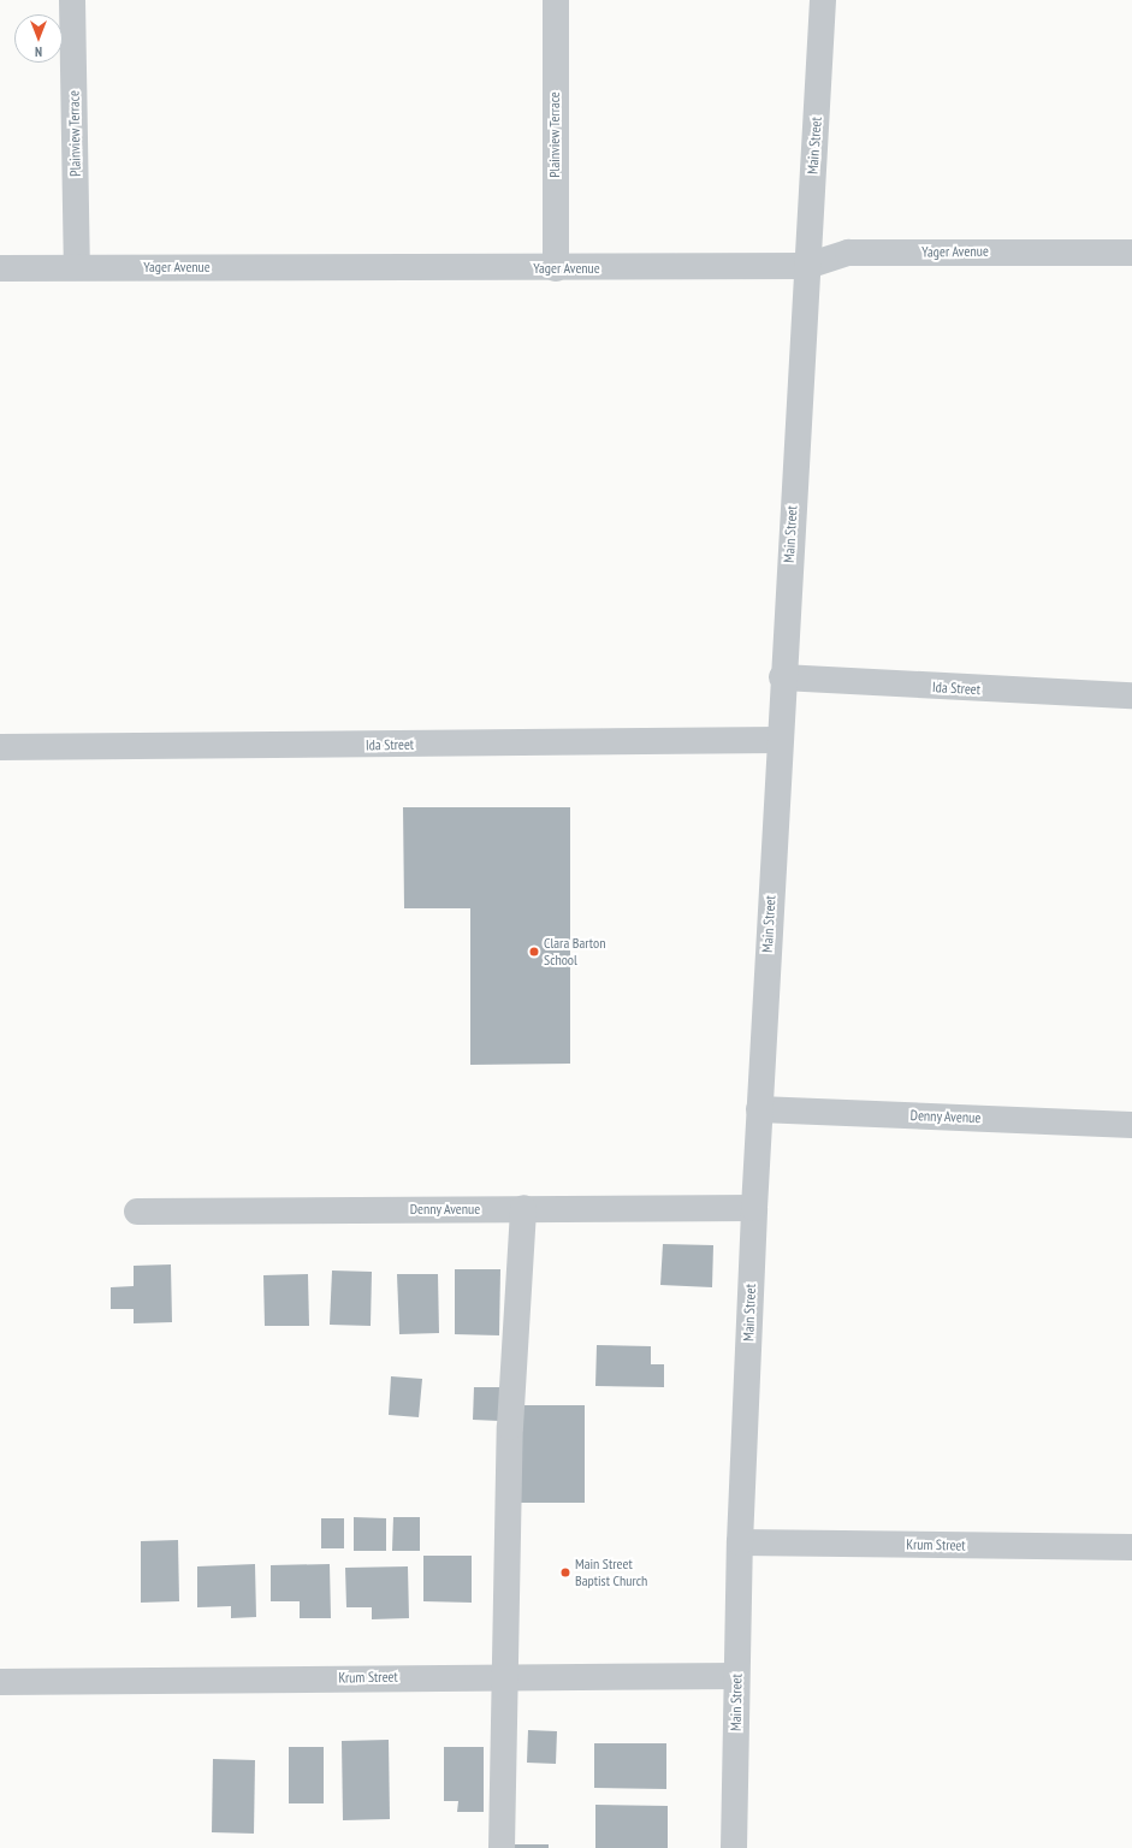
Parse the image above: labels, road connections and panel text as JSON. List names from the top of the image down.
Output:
{
  "streets": {
    "street": [
      "Plainview Terrace",
      "Main Street",
      "Yager Avenue",
      "Ida Street",
      "Denny Avenue",
      "Krum Street"
    ]
  },
  "crossings": [
    ["Plainview Terrace", "Yager Avenue"],
    ["Main Street", "Yager Avenue"],
    ["Main Street", "Ida Street"],
    ["Main Street", "Denny Avenue"],
    ["Main Street", "Krum Street"]
  ],
  "places": ["Clara Barton School", "Main Street Baptist Church"],
  "north": "bottom"
}
